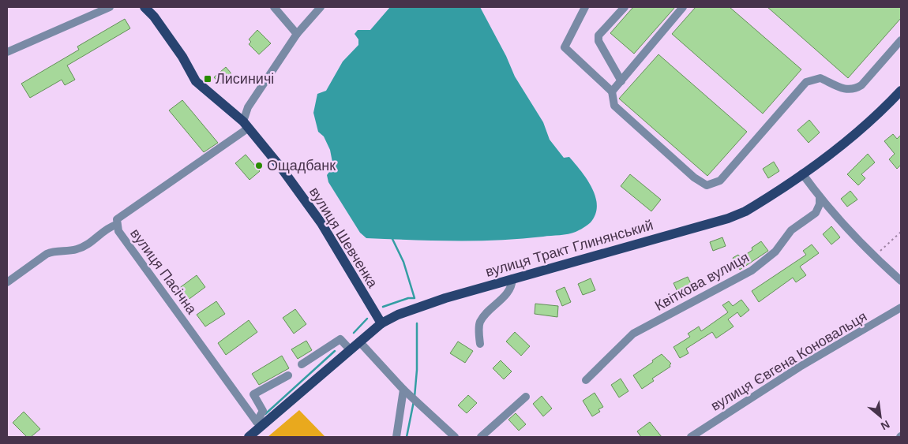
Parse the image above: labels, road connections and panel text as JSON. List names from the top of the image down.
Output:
{
  "streets": {
    "main road": ["вулиця Шевченка", "вулиця Тракт Глинянський"],
    "street": ["вулиця Пасічна", "Квіткова вулиця", "вулиця Євгена Коновальця"]
  },
  "crossings": [
    ["вулиця Шевченка", "вулиця Тракт Глинянський"],
    ["вулиця Шевченка", "вулиця Пасічна"],
    ["вулиця Тракт Глинянський", "вулиця Пасічна"]
  ],
  "places": {
    "transit": ["Лисиничі"],
    "other": ["Ощадбанк"]
  },
  "north": "bottom right"
}
